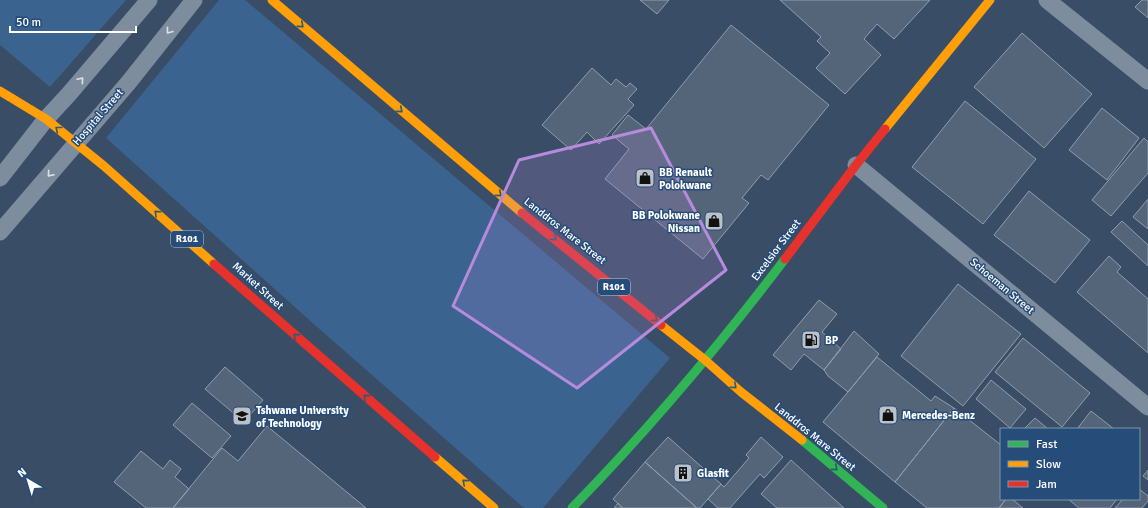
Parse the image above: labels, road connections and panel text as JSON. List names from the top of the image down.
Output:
{
  "streets": {
    "main road": [
      "Landdros Mare Street",
      "R101",
      "Excelsior Street",
      "Market Street"
    ],
    "street": ["Hospital Street", "Schoeman Street"]
  },
  "crossings": [
    ["Hospital Street", "Market Street"],
    ["Landdros Mare Street", "Excelsior Street"],
    ["Excelsior Street", "Schoeman Street"]
  ],
  "one_way": ["Landdros Mare Street", "Market Street"],
  "places": {
    "shop": ["BB Renault Polokwane", "BB Polokwane Nissan", "Mercedes-Benz"],
    "fuel station": ["BP"],
    "school or university": ["Tshwane University of Technology"],
    "building": ["Glasfit"]
  },
  "legend": ["Fast", "Slow", "Jam"],
  "scale_bar": "50 m",
  "north": "top left"
}
